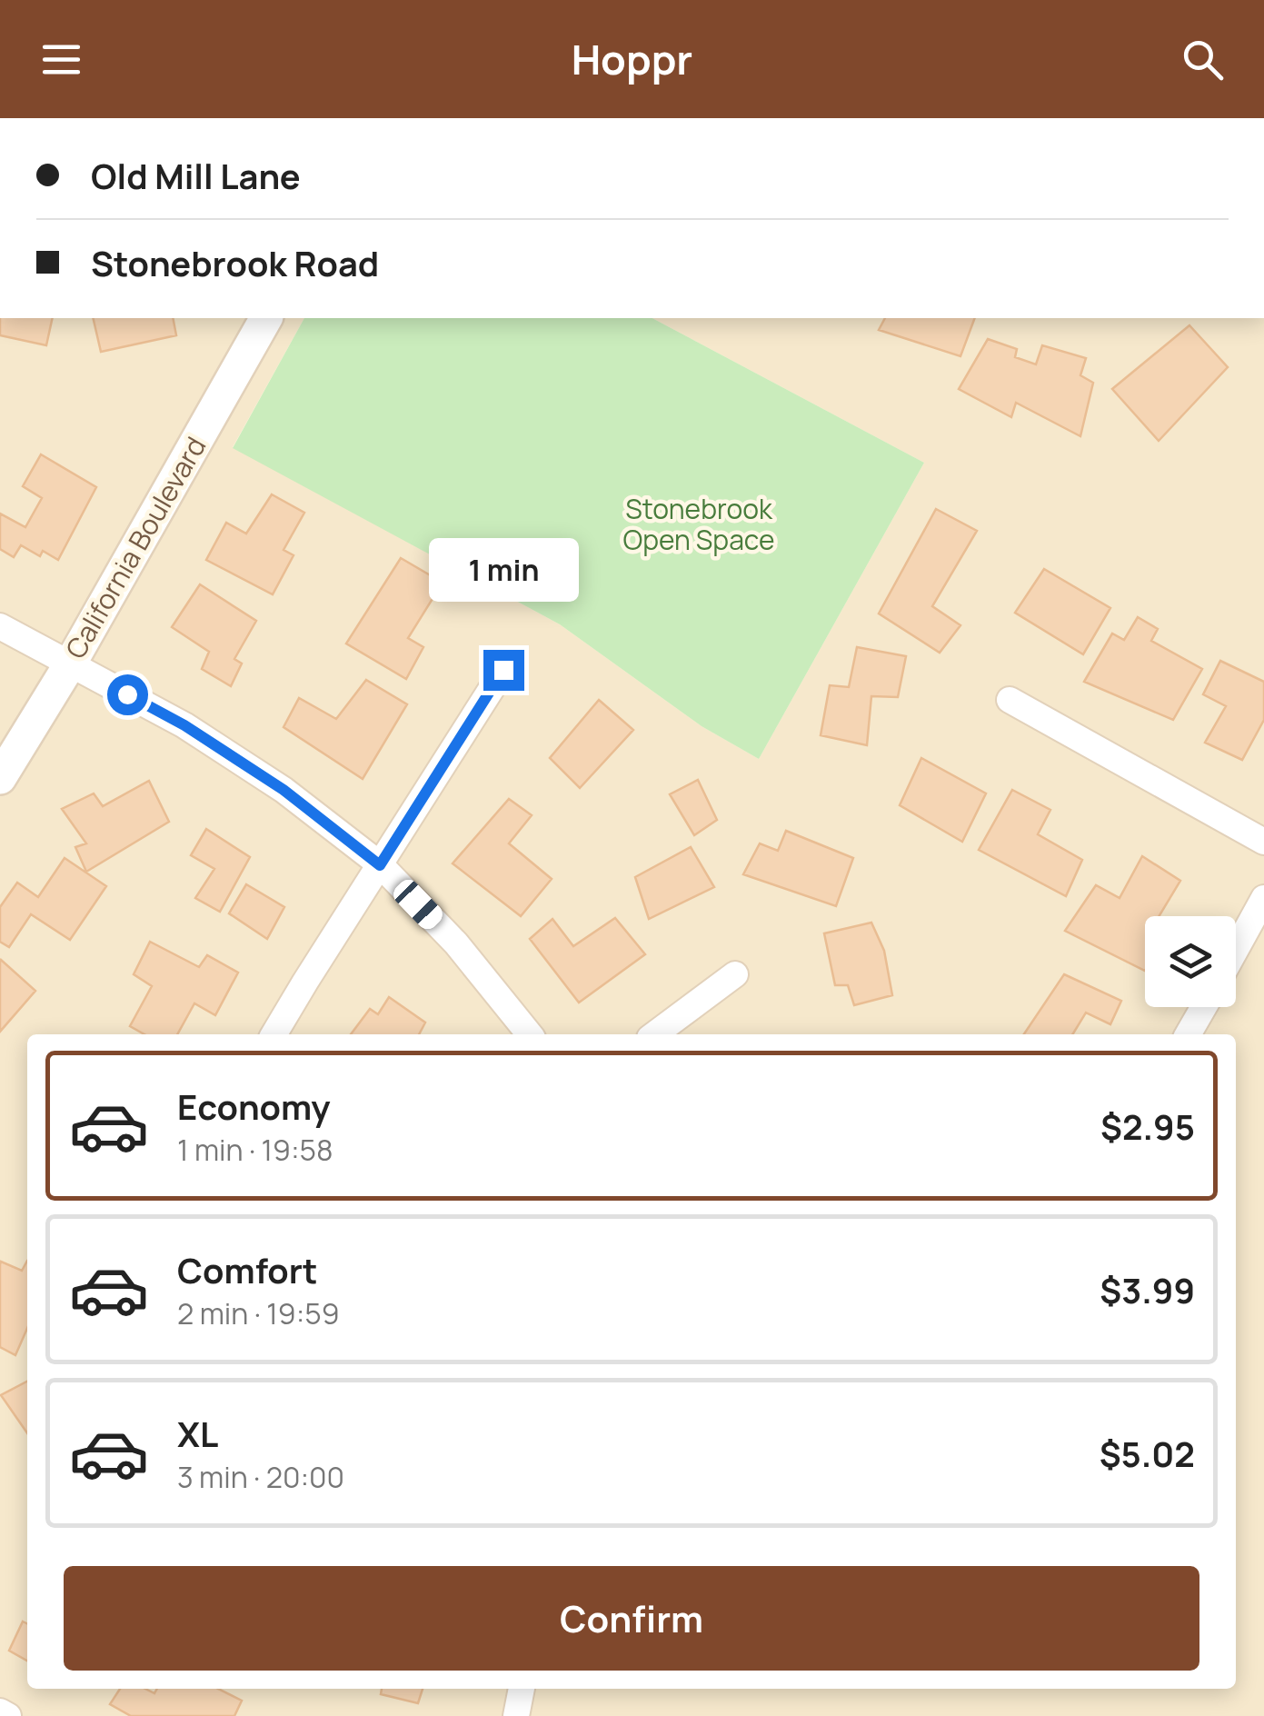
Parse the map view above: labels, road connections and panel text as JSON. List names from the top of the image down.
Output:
{
  "streets": {
    "street": ["California Boulevard"]
  },
  "parks": ["Stonebrook Open Space"],
  "page": {
    "header": "Hoppr",
    "banner": ["Old Mill Lane", "Stonebrook Road"],
    "bubble": "1 min",
    "list": [
      {
        "name": "Economy",
        "note": "1 min · 19:58",
        "value": "$2.95"
      },
      {
        "name": "Comfort",
        "note": "2 min · 19:59",
        "value": "$3.99"
      },
      {
        "name": "XL",
        "note": "3 min · 20:00",
        "value": "$5.02"
      }
    ],
    "buttons": "Confirm"
  }
}
